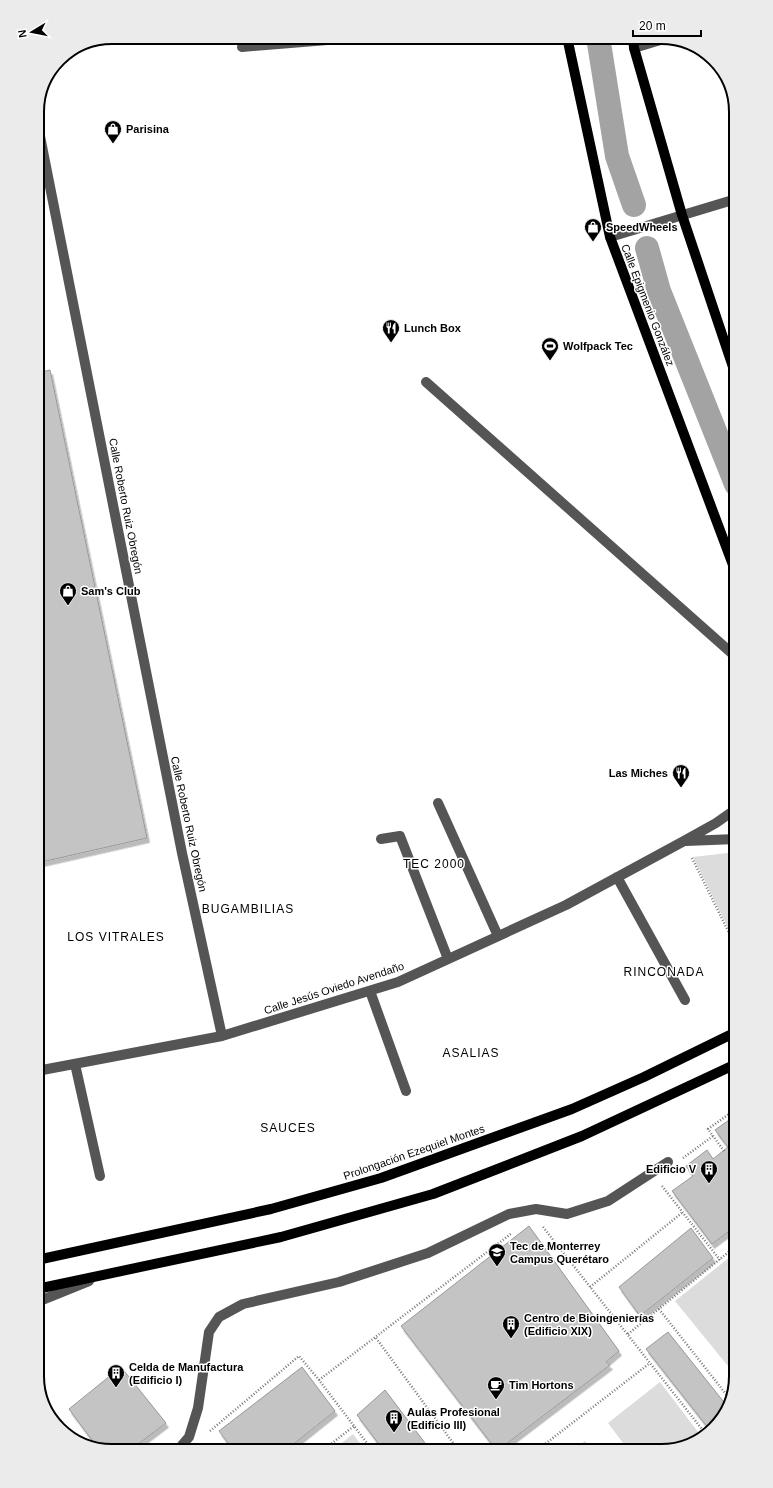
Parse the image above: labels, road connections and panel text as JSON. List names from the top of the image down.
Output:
{
  "streets": {
    "main road": ["Calle Epigmenio González", "Prolongación Ezequiel Montes"],
    "street": ["Calle Roberto Ruiz Obregón", "Calle Jesús Oviedo Avendaño"]
  },
  "crossings": [
    ["Calle Roberto Ruiz Obregón", "Calle Jesús Oviedo Avendaño"]
  ],
  "districts": [
    "TEC 2000",
    "BUGAMBILIAS",
    "LOS VITRALES",
    "RINCONADA",
    "ASALIAS",
    "SAUCES"
  ],
  "places": {
    "shop": ["Parisina", "SpeedWheels", "Sam's Club"],
    "restaurant": ["Lunch Box", "Las Miches"],
    "sports": ["Wolfpack Tec"],
    "building": [
      "Edificio V",
      "Centro de Bioingenierías (Edificio XIX)",
      "Celda de Manufactura (Edificio I)",
      "Aulas Profesional (Edificio III)"
    ],
    "school or university": ["Tec de Monterrey Campus Querétaro"],
    "cafe": ["Tim Hortons"]
  },
  "scale_bar": "20 m",
  "north": "left"
}
